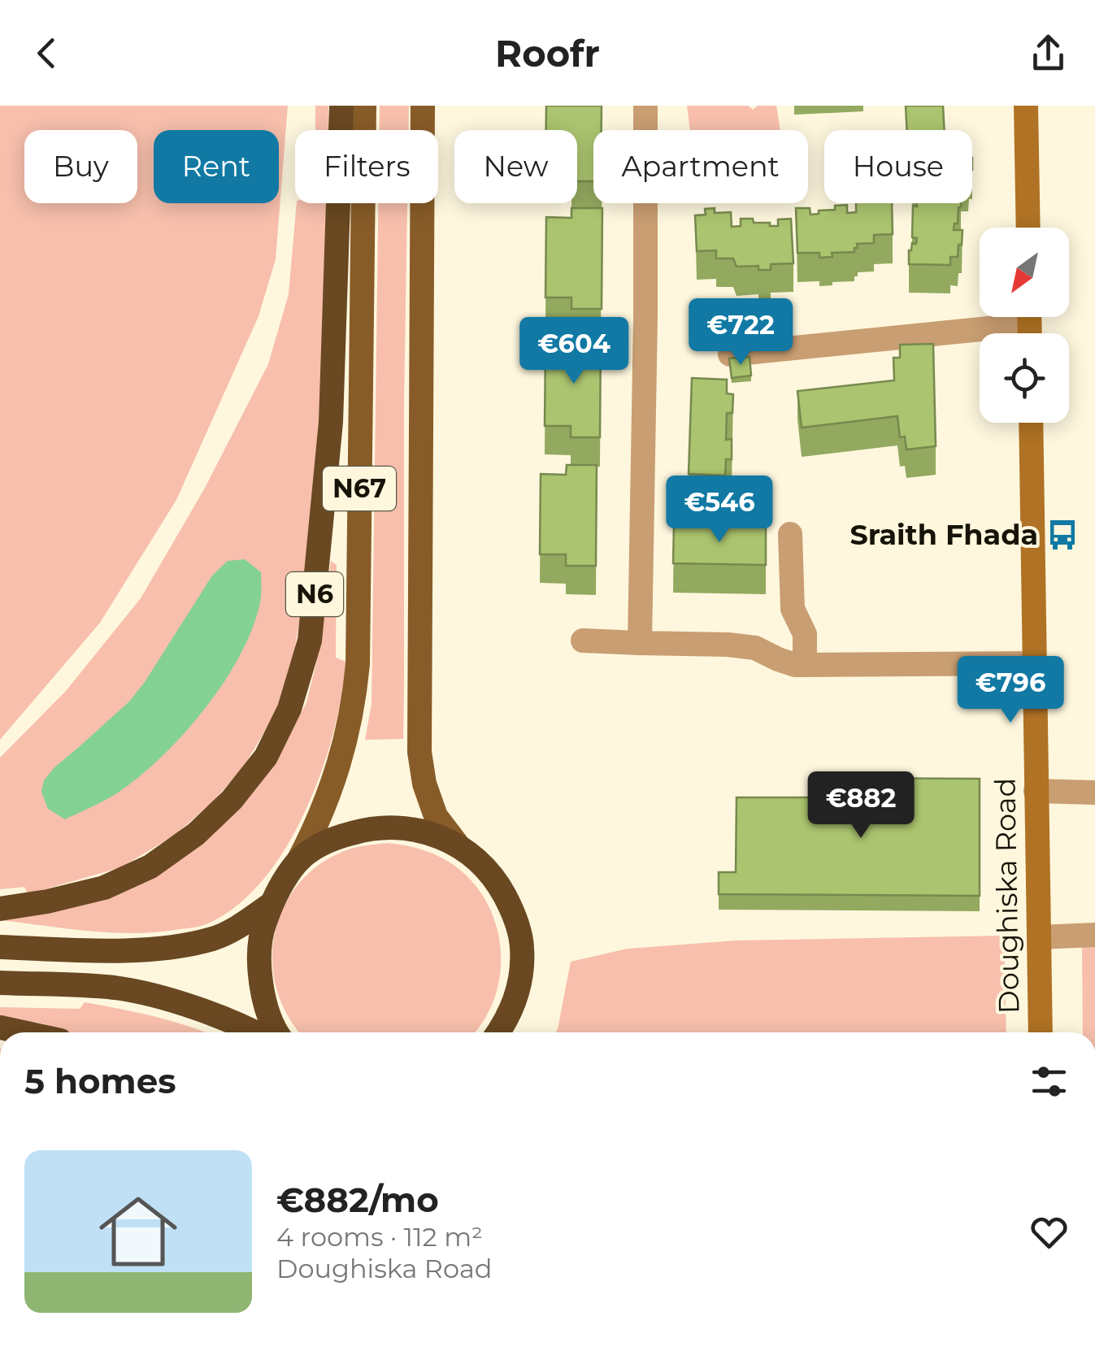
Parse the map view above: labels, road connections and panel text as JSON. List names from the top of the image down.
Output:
{
  "streets": {
    "highway": ["N6"],
    "main road": ["N67"],
    "street": ["Doughiska Road"]
  },
  "places": {
    "bus stop": ["Sraith Fhada"]
  },
  "north": "bottom left",
  "page": {
    "header": "Roofr",
    "chip": [
      "Buy",
      "Rent",
      "Filters",
      "New",
      "Apartment",
      "House"
    ],
    "price": [
      "€722",
      "€604",
      "€546",
      "€796",
      "€882"
    ],
    "heading": "5 homes",
    "list": [
      {
        "name": "€882/mo",
        "note": "4 rooms · 112 m² · Doughiska Road"
      }
    ]
  }
}
